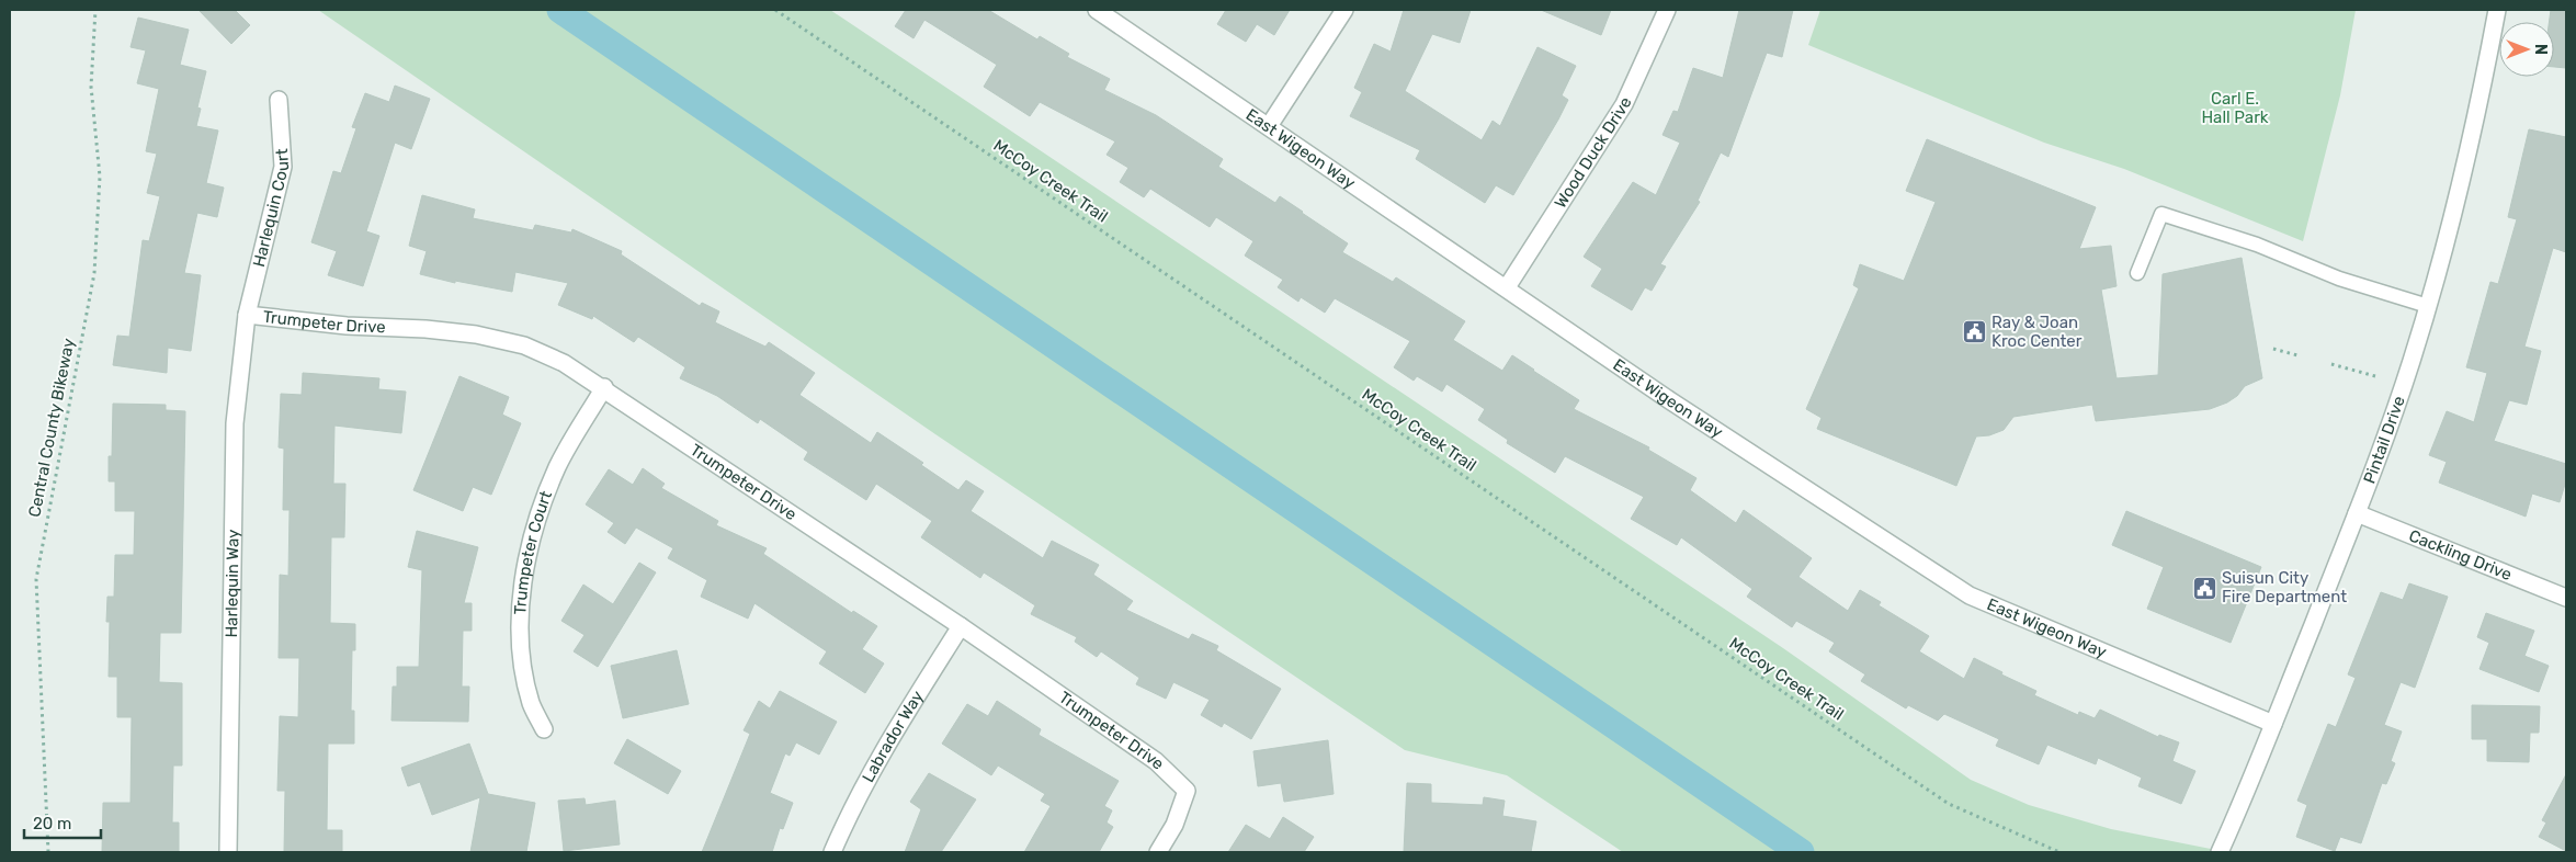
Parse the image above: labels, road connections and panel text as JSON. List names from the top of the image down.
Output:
{
  "streets": {
    "street": [
      "East Wigeon Way",
      "Wood Duck Drive",
      "Harlequin Court",
      "Trumpeter Drive",
      "Pintail Drive",
      "Trumpeter Court",
      "Cackling Drive",
      "Harlequin Way",
      "Labrador Way"
    ],
    "path": ["McCoy Creek Trail", "Central County Bikeway"]
  },
  "crossings": [
    ["East Wigeon Way", "Wood Duck Drive"],
    ["East Wigeon Way", "Pintail Drive"],
    ["Harlequin Court", "Trumpeter Drive"],
    ["Harlequin Court", "Harlequin Way"],
    ["Trumpeter Drive", "Trumpeter Court"],
    ["Trumpeter Drive", "Harlequin Way"],
    ["Trumpeter Drive", "Labrador Way"],
    ["Pintail Drive", "Cackling Drive"]
  ],
  "parks": ["Carl E. Hall Park"],
  "places": {
    "public building": ["Ray & Joan Kroc Center", "Suisun City Fire Department"]
  },
  "scale_bar": "20 m",
  "north": "right"
}
